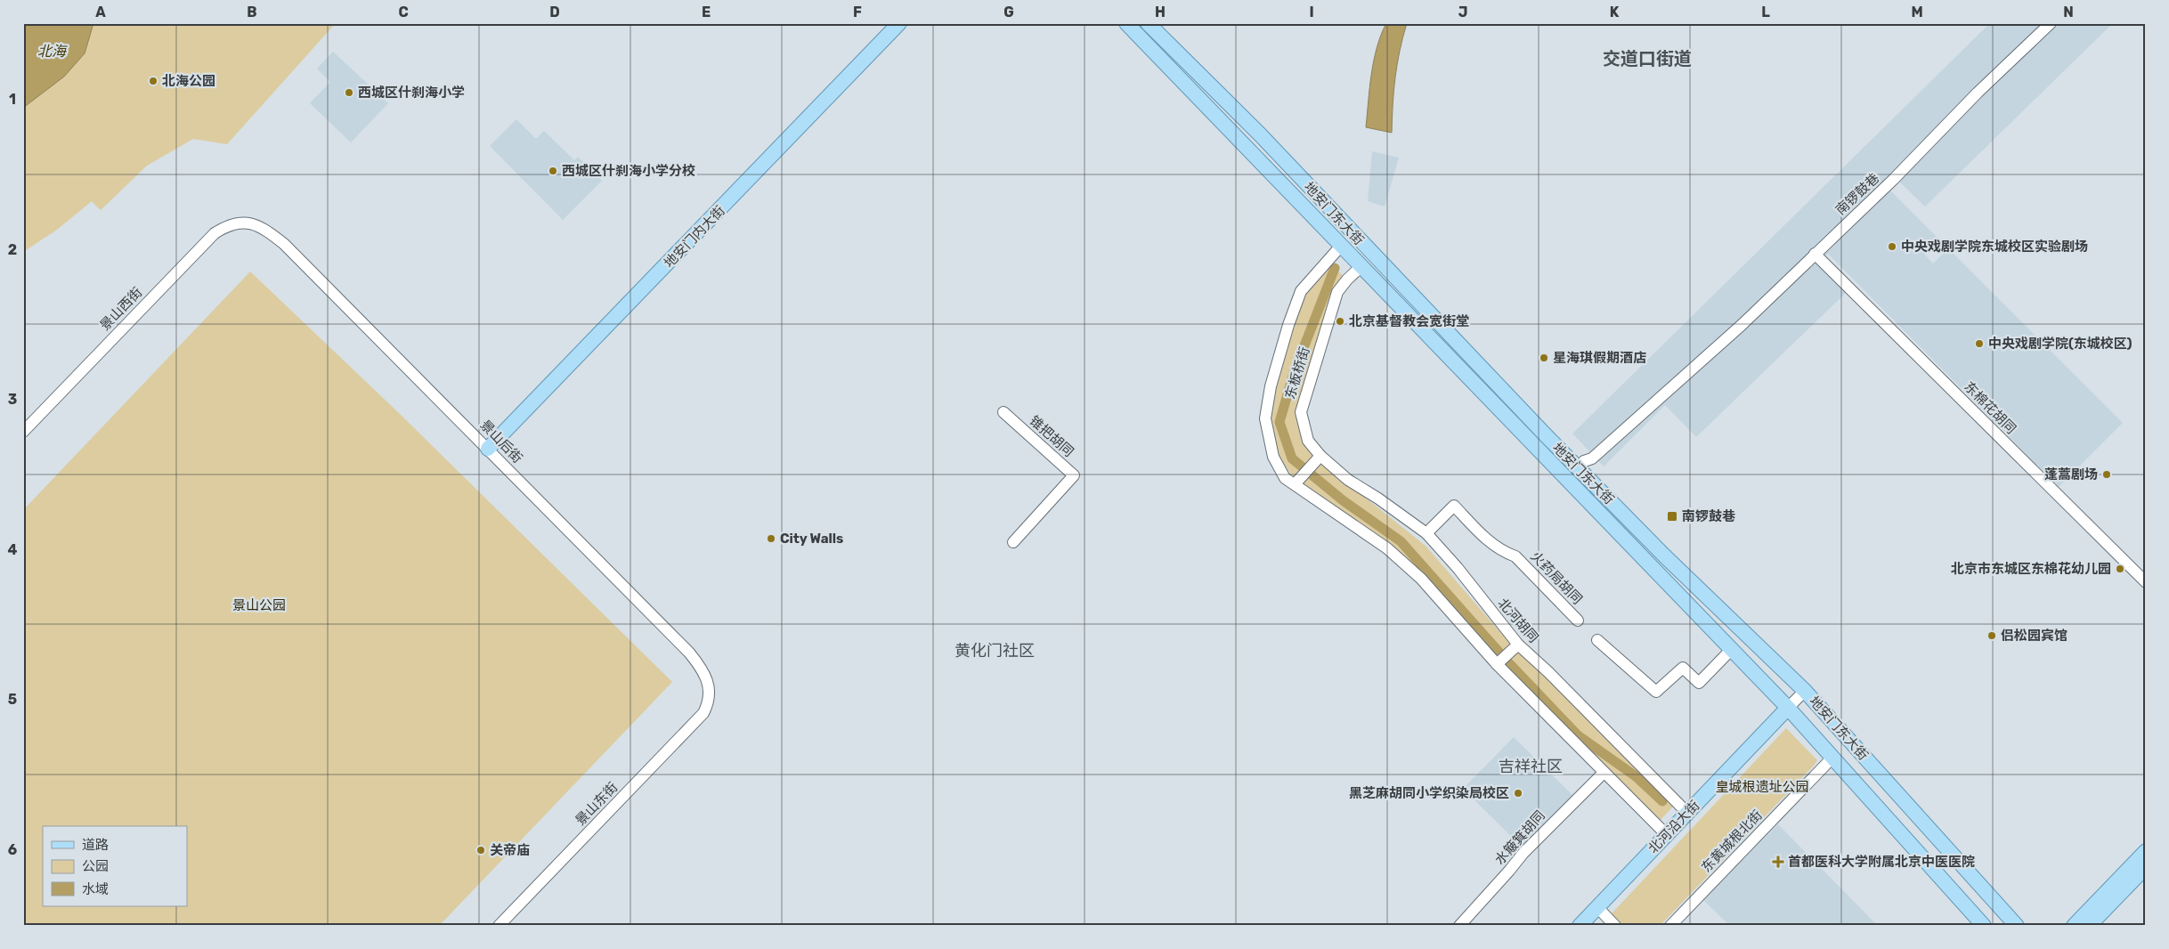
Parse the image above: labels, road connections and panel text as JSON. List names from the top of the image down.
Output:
{
  "streets": {
    "main road": ["地安门东大街", "地安门内大街", "北河沿大街"],
    "street": [
      "南锣鼓巷",
      "景山西街",
      "东板桥街",
      "东棉花胡同",
      "锥把胡同",
      "景山后街",
      "火药局胡同",
      "北河胡同",
      "景山东街",
      "水簸箕胡同",
      "东黄城根北街"
    ]
  },
  "crossings": [
    ["南锣鼓巷", "地安门东大街"],
    ["南锣鼓巷", "东棉花胡同"],
    ["地安门东大街", "东板桥街"],
    ["地安门东大街", "北河沿大街"],
    ["地安门东大街", "东黄城根北街"],
    ["地安门内大街", "景山后街"],
    ["景山西街", "景山后街"],
    ["东板桥街", "北河胡同"],
    ["景山后街", "景山东街"],
    ["火药局胡同", "北河胡同"],
    ["北河胡同", "北河沿大街"]
  ],
  "districts": ["交道口街道", "黄化门社区", "吉祥社区"],
  "water": ["北海"],
  "parks": ["景山公园", "皇城根遗址公园"],
  "places": {
    "other": [
      "北海公园",
      "西城区什刹海小学",
      "西城区什刹海小学分校",
      "中央戏剧学院东城校区实验剧场",
      "北京基督教会宽街堂",
      "中央戏剧学院(东城校区)",
      "星海琪假期酒店",
      "蓬蒿剧场",
      "City Walls",
      "北京市东城区东棉花幼儿园",
      "侣松园宾馆",
      "黑芝麻胡同小学织染局校区",
      "关帝庙"
    ],
    "transit": ["南锣鼓巷"],
    "health": ["首都医科大学附属北京中医医院"]
  },
  "legend": ["道路", "公园", "水域"],
  "grid": {
    "columns": [
      "A",
      "B",
      "C",
      "D",
      "E",
      "F",
      "G",
      "H",
      "I",
      "J",
      "K",
      "L",
      "M",
      "N"
    ],
    "rows": [
      "1",
      "2",
      "3",
      "4",
      "5",
      "6"
    ]
  }
}
